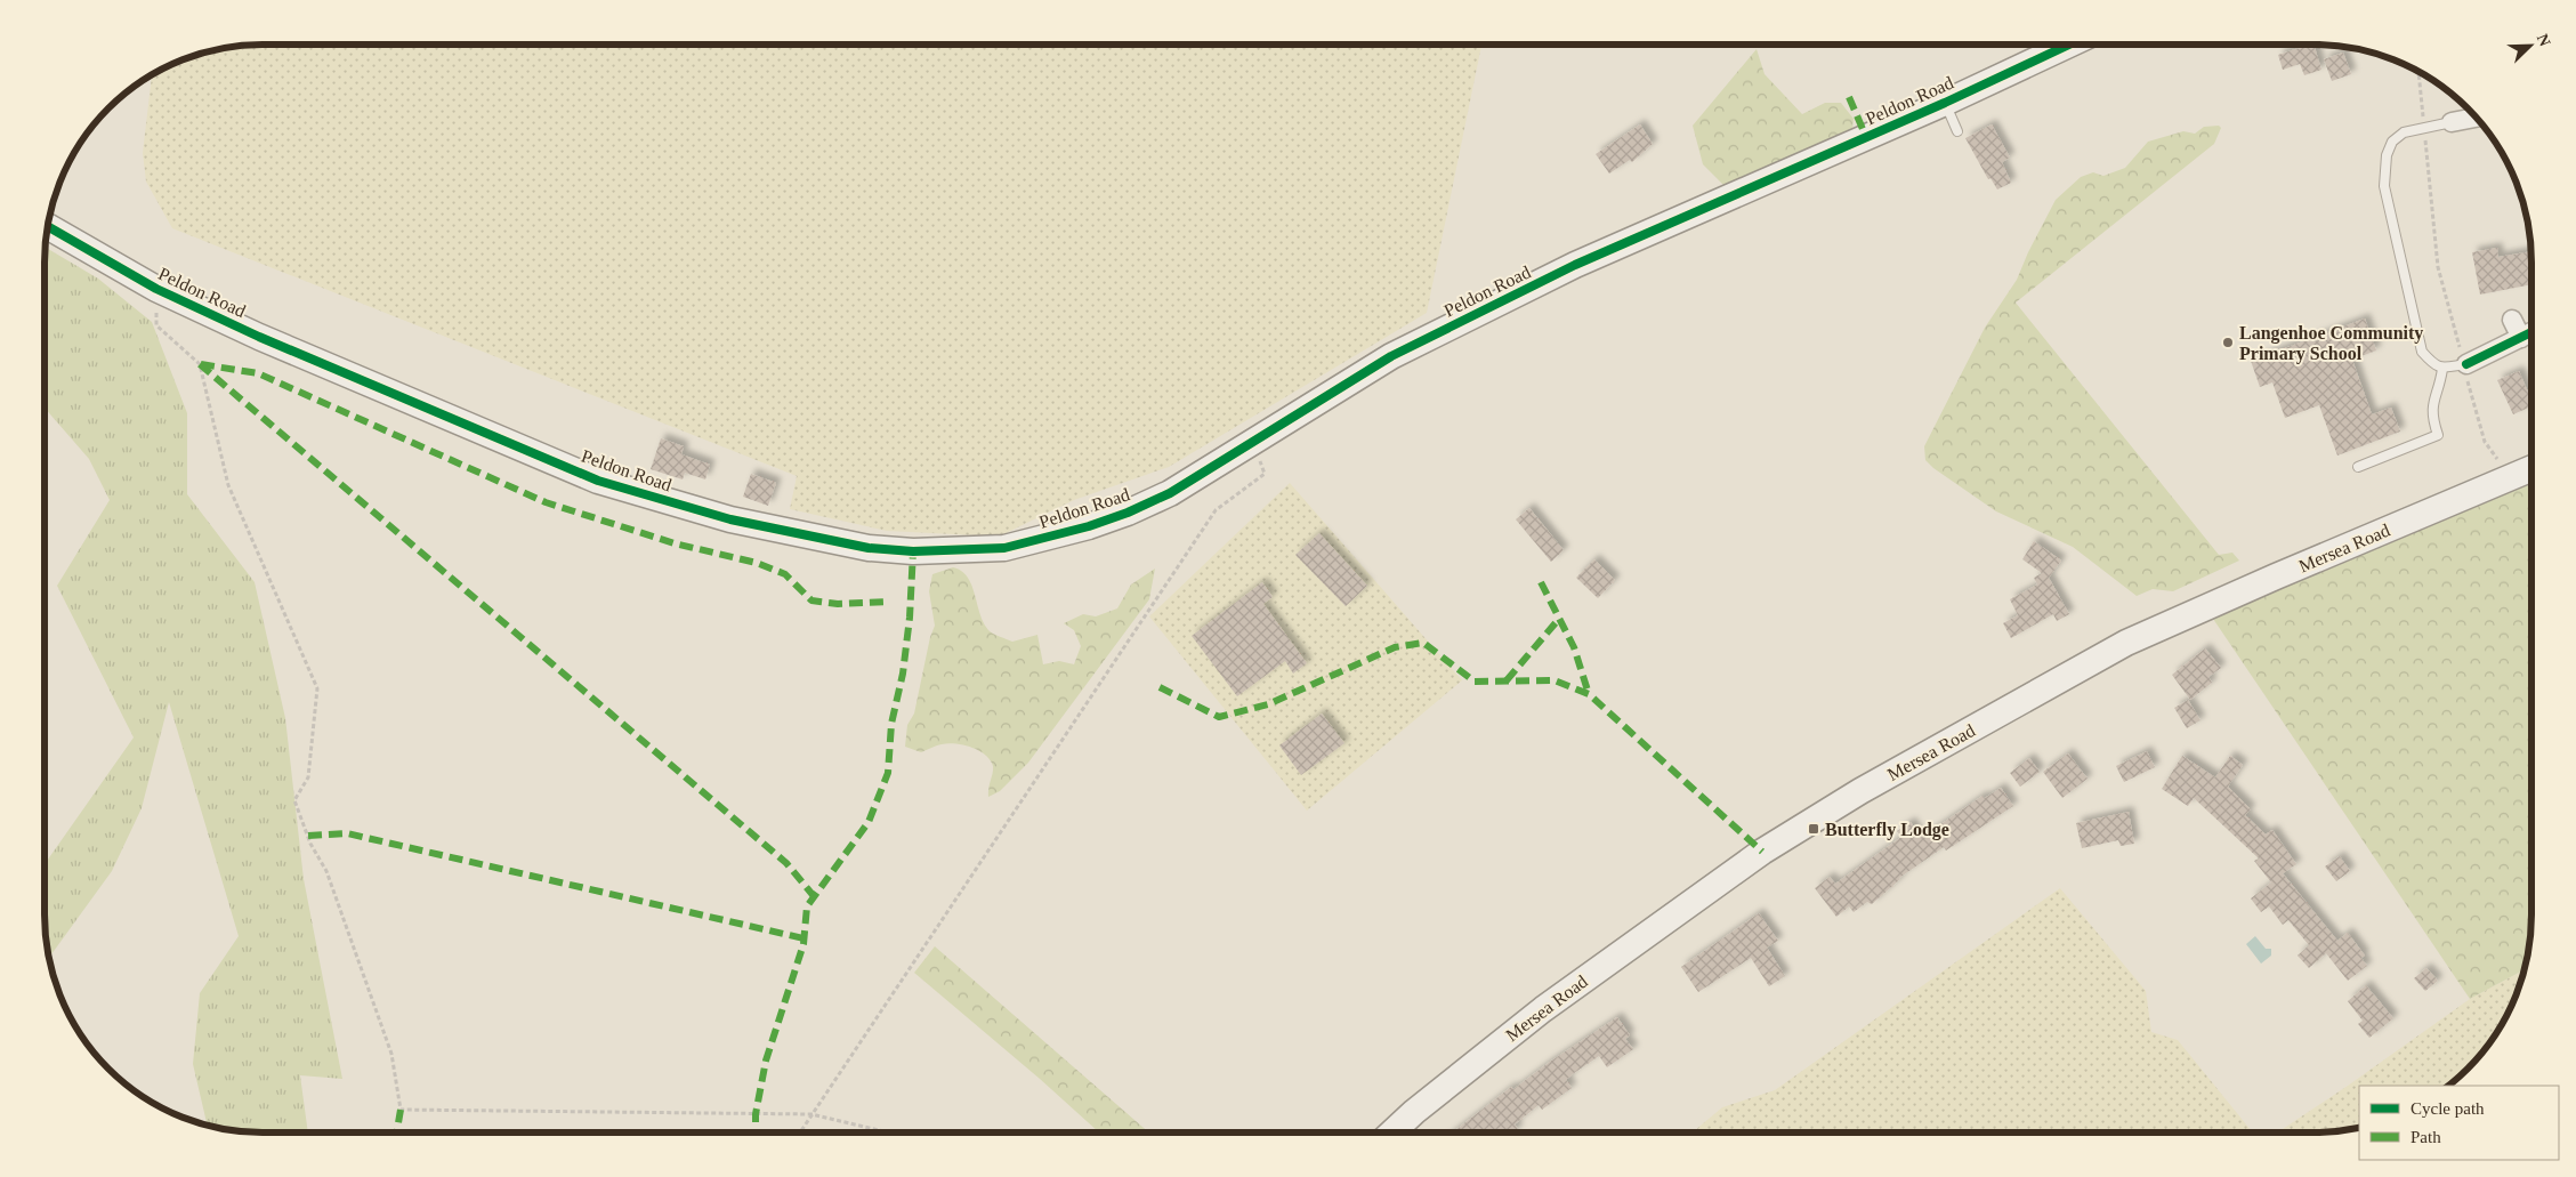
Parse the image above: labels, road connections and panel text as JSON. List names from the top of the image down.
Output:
{
  "streets": {
    "street": ["Peldon Road", "Mersea Road"]
  },
  "places": {
    "other": ["Langenhoe Community Primary School"],
    "transit": ["Butterfly Lodge"]
  },
  "legend": ["Cycle path", "Path"],
  "north": "top right"
}
